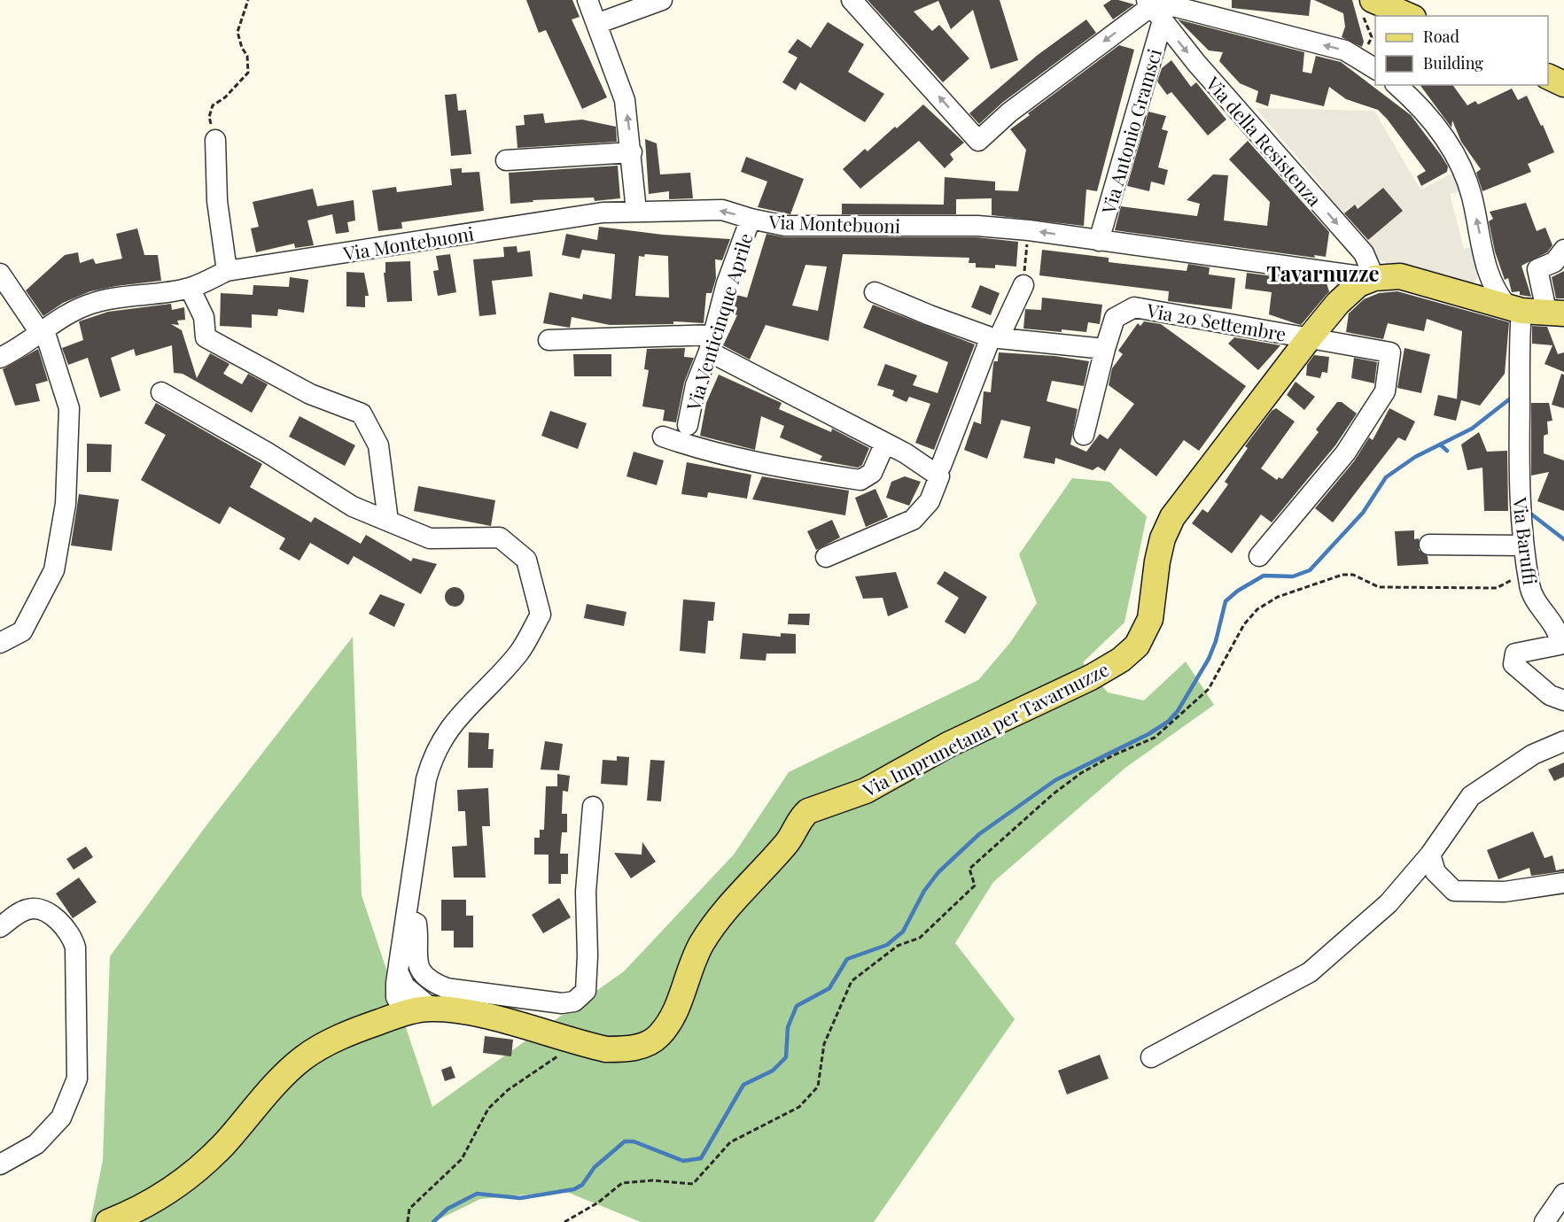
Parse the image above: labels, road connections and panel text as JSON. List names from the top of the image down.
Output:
{
  "streets": {
    "main road": ["Via Montebuoni", "Via Imprunetana per Tavarnuzze"],
    "street": [
      "Via Antonio Gramsci",
      "Via della Resistenza",
      "Via Venticinque Aprile",
      "Via 20 Settembre",
      "Via Baruffi"
    ]
  },
  "crossings": [
    ["Via Antonio Gramsci", "Via della Resistenza"],
    ["Via Antonio Gramsci", "Via Montebuoni"],
    ["Via della Resistenza", "Via Montebuoni"],
    ["Via della Resistenza", "Via Imprunetana per Tavarnuzze"],
    ["Via Montebuoni", "Via Venticinque Aprile"],
    ["Via Montebuoni", "Via Baruffi"],
    ["Via Montebuoni", "Via Imprunetana per Tavarnuzze"],
    ["Via 20 Settembre", "Via Imprunetana per Tavarnuzze"]
  ],
  "districts": ["Tavarnuzze"],
  "legend": ["Road", "Building"]
}
